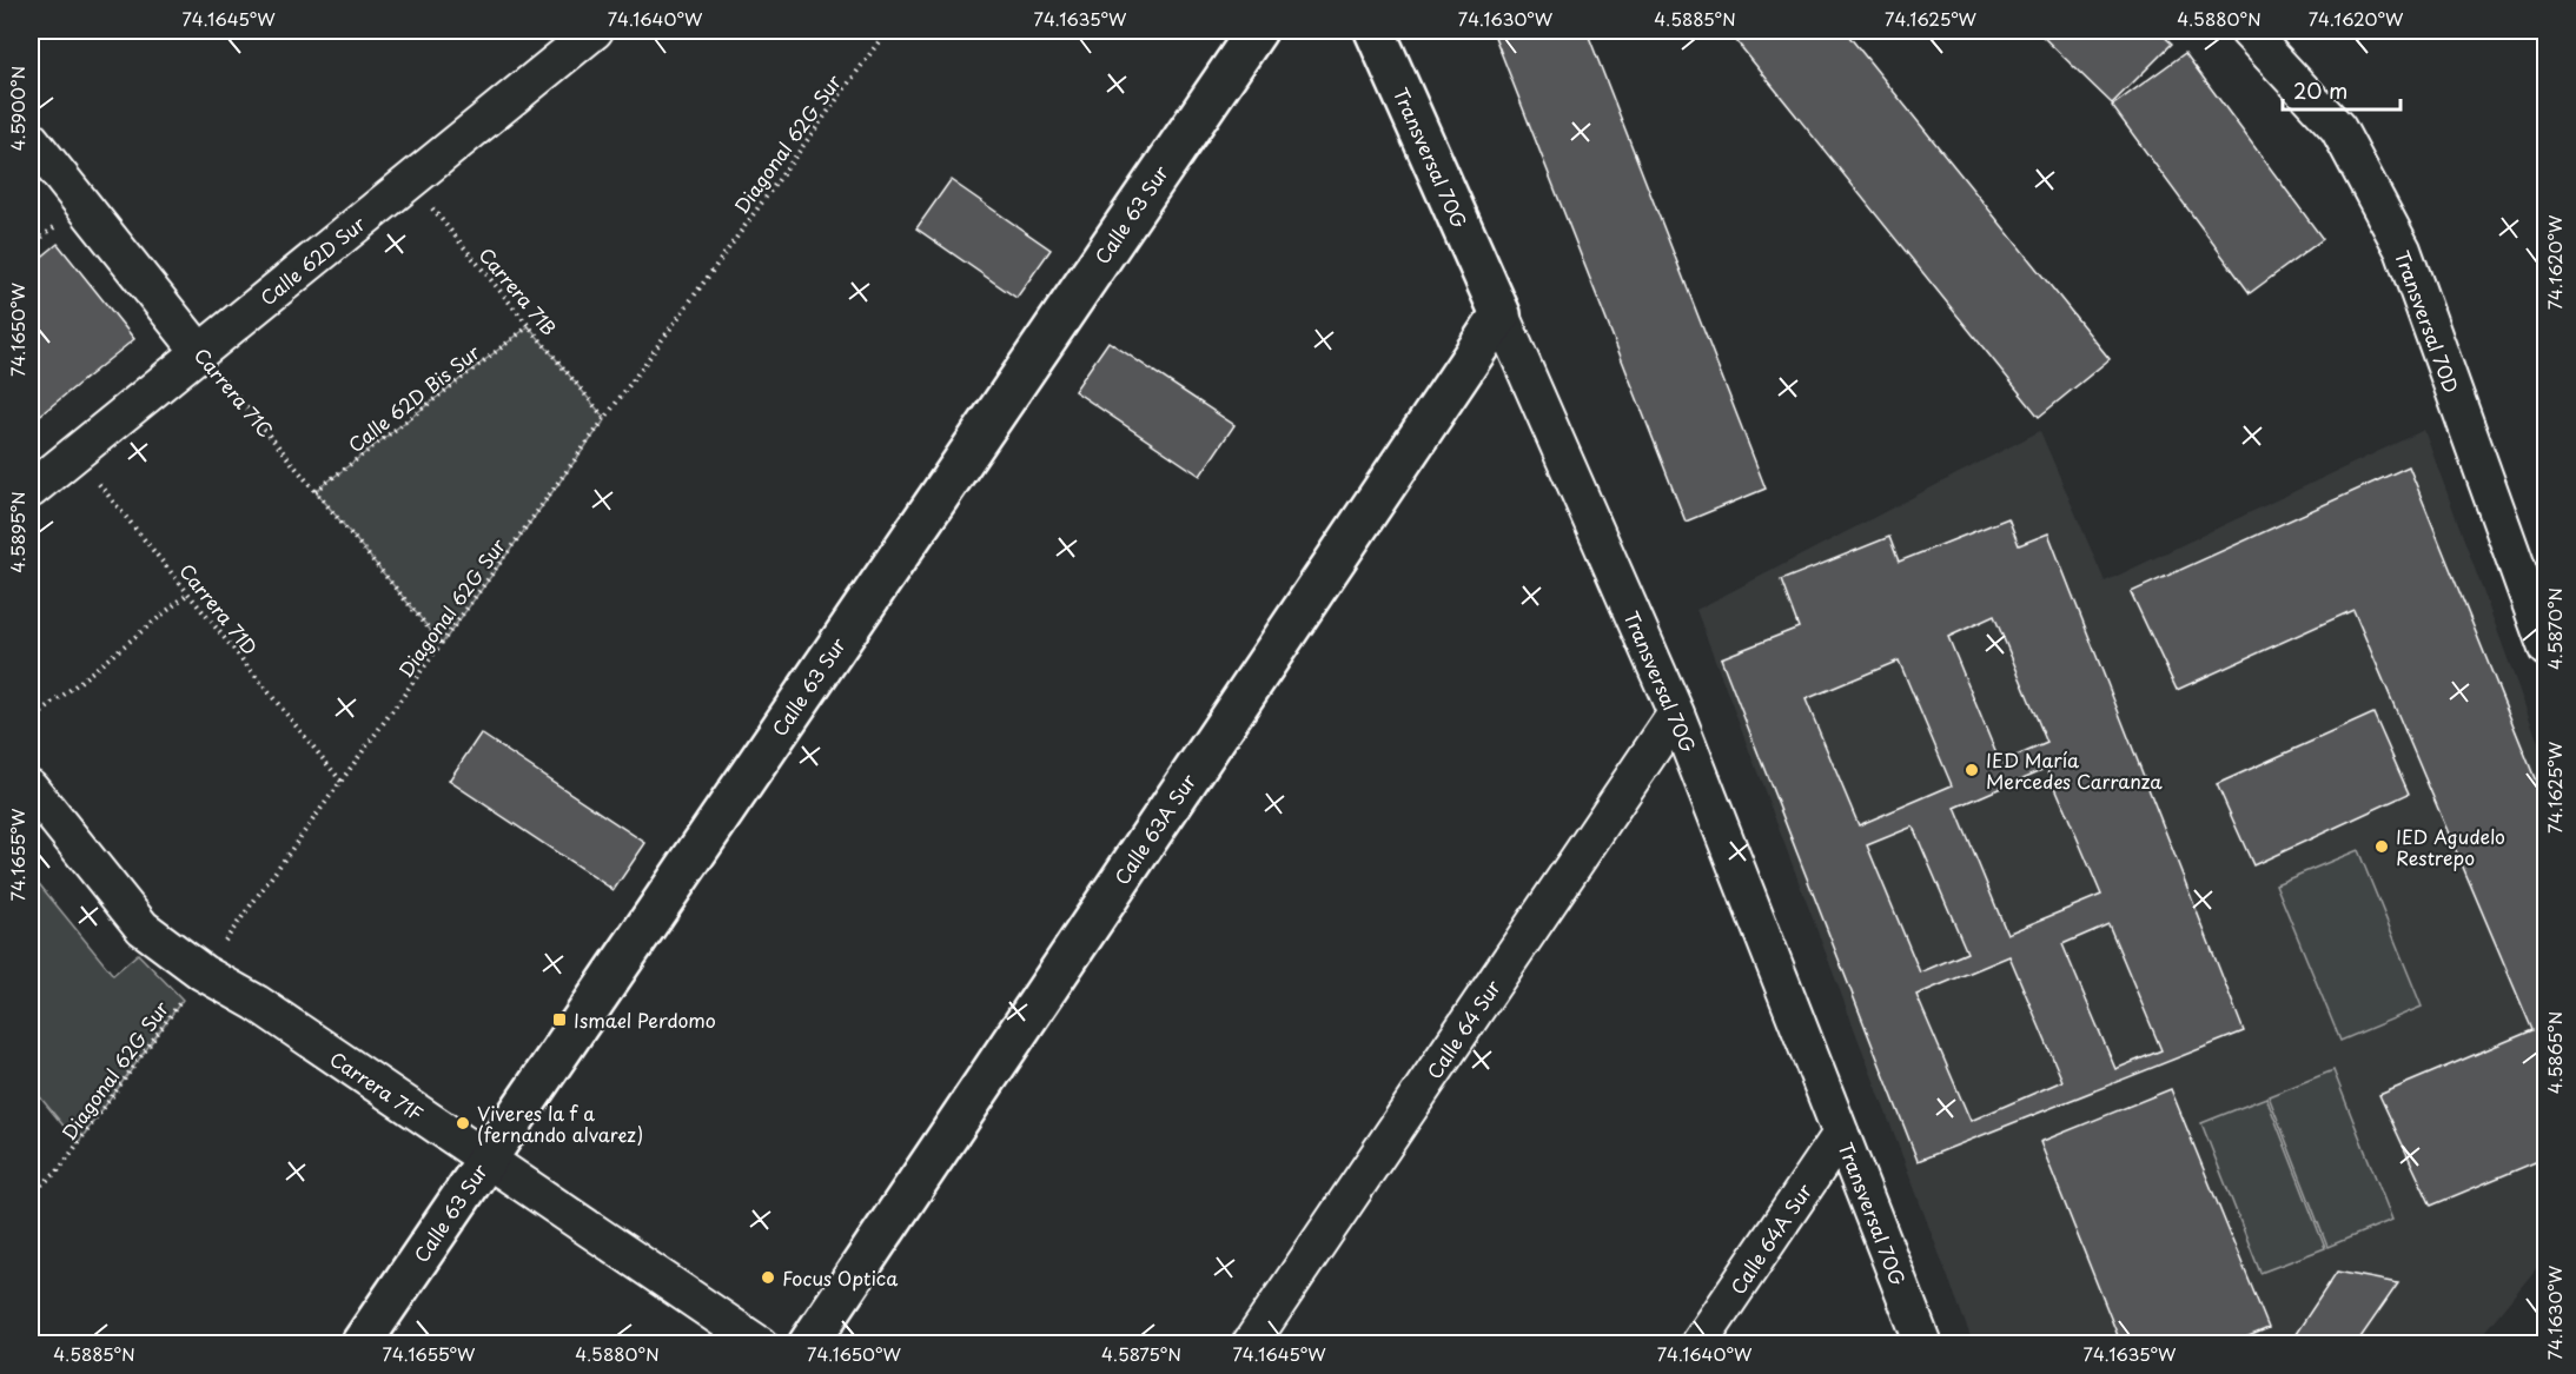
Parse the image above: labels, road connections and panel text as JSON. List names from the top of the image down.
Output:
{
  "streets": {
    "street": [
      "Transversal 70G",
      "Calle 63 Sur",
      "Calle 62D Sur",
      "Transversal 70D",
      "Carrera 71C",
      "Calle 63A Sur",
      "Calle 64 Sur",
      "Carrera 71F",
      "Calle 64A Sur"
    ],
    "path": [
      "Diagonal 62G Sur",
      "Carrera 71B",
      "Calle 62D Bis Sur",
      "Carrera 71D"
    ]
  },
  "crossings": [
    ["Diagonal 62G Sur", "Carrera 71B"],
    ["Diagonal 62G Sur", "Carrera 71C"],
    ["Diagonal 62G Sur", "Carrera 71D"],
    ["Diagonal 62G Sur", "Carrera 71F"],
    ["Transversal 70G", "Calle 63A Sur"],
    ["Transversal 70G", "Calle 64 Sur"],
    ["Transversal 70G", "Calle 64A Sur"],
    ["Calle 63 Sur", "Carrera 71F"],
    ["Calle 62D Sur", "Carrera 71B"],
    ["Calle 62D Sur", "Carrera 71C"],
    ["Calle 62D Sur", "Carrera 71D"],
    ["Carrera 71B", "Calle 62D Bis Sur"],
    ["Carrera 71C", "Calle 62D Bis Sur"]
  ],
  "places": {
    "other": [
      "IED María Mercedes Carranza",
      "IED Agudelo Restrepo",
      "Viveres la f a (fernando alvarez)",
      "Focus Optica"
    ],
    "transit": ["Ismael Perdomo"]
  },
  "scale_bar": "20 m",
  "coordinates": [
    "74.1645°W",
    "74.1640°W",
    "74.1635°W",
    "74.1630°W",
    "4.5885°N",
    "74.1625°W",
    "4.5880°N",
    "74.1620°W",
    "4.5900°N",
    "74.1650°W",
    "4.5895°N",
    "4.5870°N",
    "74.1655°W",
    "4.5865°N",
    "4.5875°N"
  ]
}
